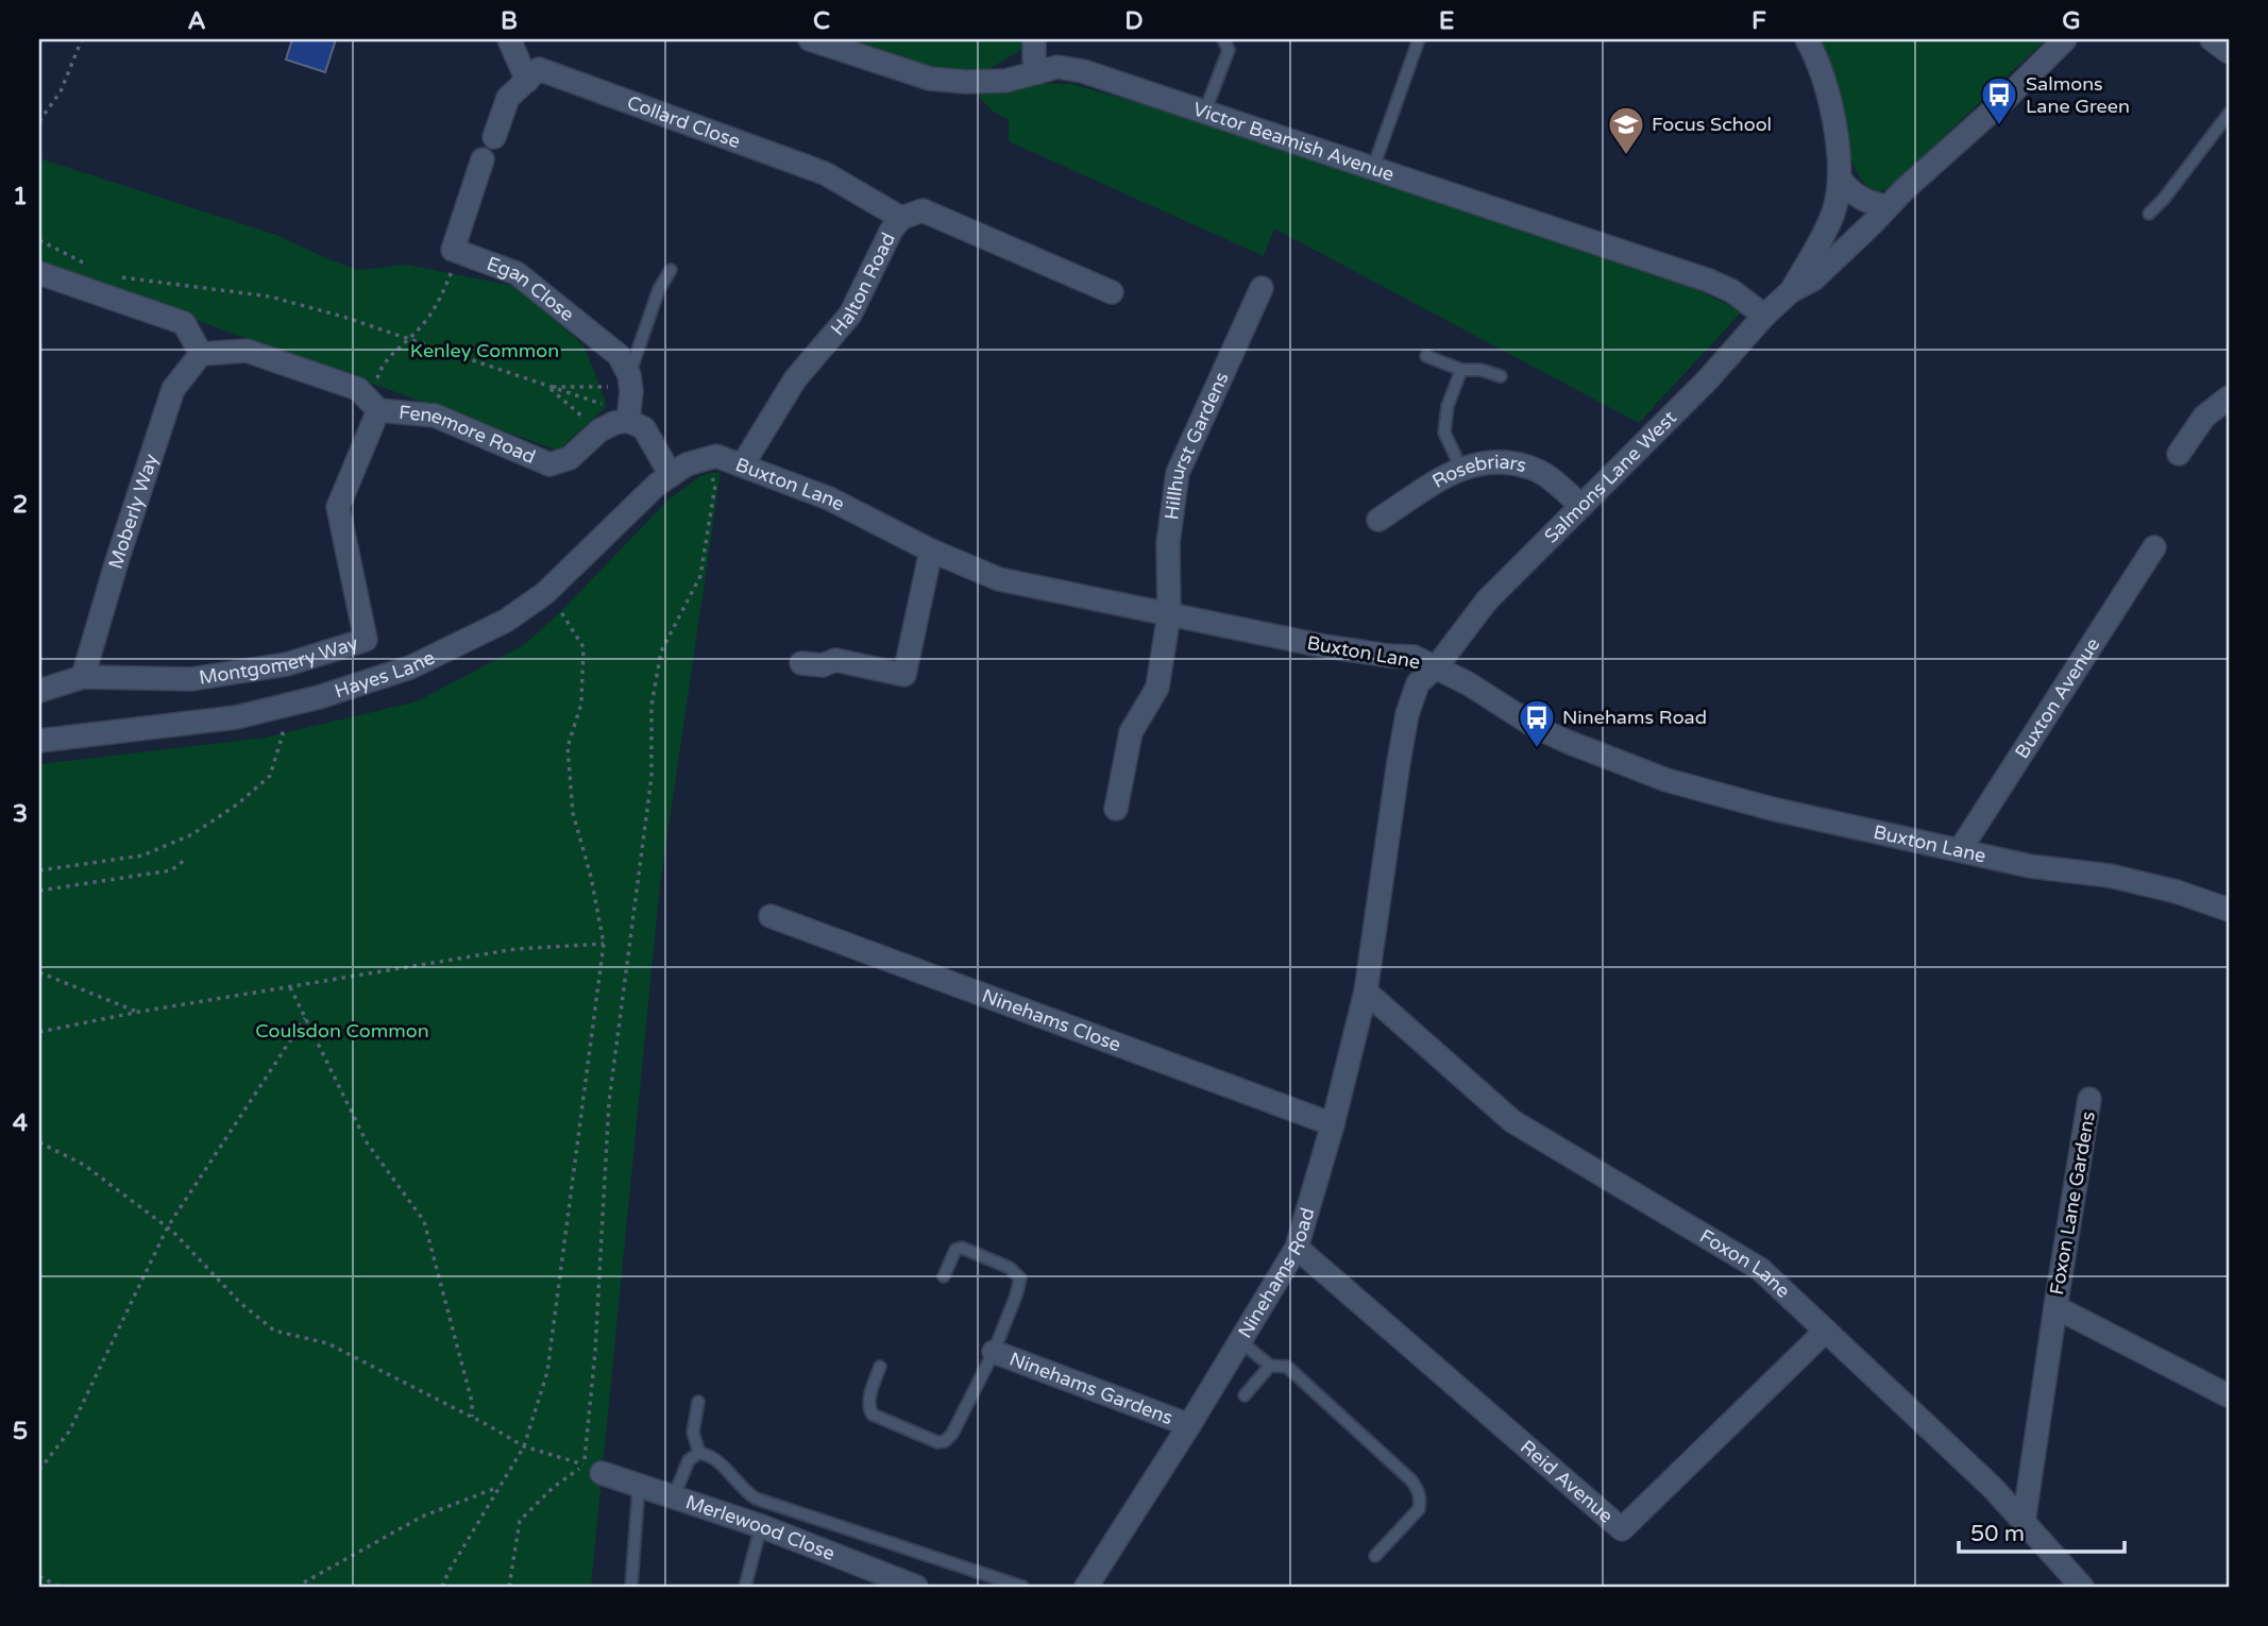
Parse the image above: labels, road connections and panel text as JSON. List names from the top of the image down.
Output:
{
  "streets": {
    "street": [
      "Collard Close",
      "Victor Beamish Avenue",
      "Halton Road",
      "Egan Close",
      "Fenemore Road",
      "Hillhurst Gardens",
      "Salmons Lane West",
      "Rosebriars",
      "Buxton Lane",
      "Moberly Way",
      "Montgomery Way",
      "Hayes Lane",
      "Buxton Avenue",
      "Ninehams Close",
      "Foxon Lane Gardens",
      "Foxon Lane",
      "Ninehams Road",
      "Ninehams Gardens",
      "Reid Avenue",
      "Merlewood Close"
    ]
  },
  "crossings": [
    ["Collard Close", "Halton Road"],
    ["Victor Beamish Avenue", "Salmons Lane West"],
    ["Halton Road", "Buxton Lane"],
    ["Fenemore Road", "Moberly Way"],
    ["Fenemore Road", "Montgomery Way"],
    ["Hillhurst Gardens", "Buxton Lane"],
    ["Salmons Lane West", "Rosebriars"],
    ["Salmons Lane West", "Buxton Lane"],
    ["Salmons Lane West", "Ninehams Road"],
    ["Buxton Lane", "Buxton Avenue"],
    ["Buxton Lane", "Ninehams Road"],
    ["Moberly Way", "Montgomery Way"],
    ["Ninehams Close", "Ninehams Road"],
    ["Foxon Lane Gardens", "Foxon Lane"],
    ["Foxon Lane", "Ninehams Road"],
    ["Foxon Lane", "Reid Avenue"],
    ["Ninehams Road", "Ninehams Gardens"],
    ["Ninehams Road", "Reid Avenue"]
  ],
  "parks": ["Kenley Common", "Coulsdon Common"],
  "places": {
    "bus stop": ["Salmons Lane Green", "Ninehams Road"],
    "school or university": ["Focus School"]
  },
  "scale_bar": "50 m",
  "grid": {
    "columns": [
      "A",
      "B",
      "C",
      "D",
      "E",
      "F",
      "G"
    ],
    "rows": [
      "1",
      "2",
      "3",
      "4",
      "5"
    ]
  }
}
